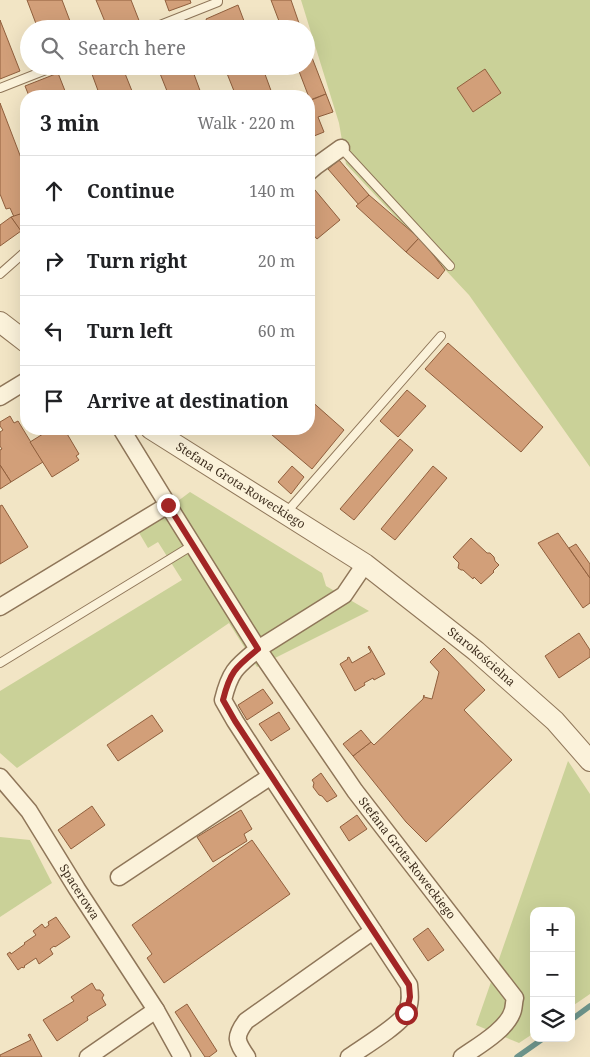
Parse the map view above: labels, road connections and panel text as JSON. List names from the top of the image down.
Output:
{
  "streets": {
    "street": ["Stefana Grota-Roweckiego", "Starokościelna", "Spacerowa"]
  },
  "crossings": [
    ["Stefana Grota-Roweckiego", "Starokościelna"]
  ],
  "page": {
    "search": "Search here",
    "heading": ["3 min", "Walk · 220 m"],
    "list": [
      ["Continue", "140 m"],
      ["Turn right", "20 m"],
      ["Turn left", "60 m"],
      "Arrive at destination"
    ],
    "map_buttons": ["+", "−"]
  }
}
